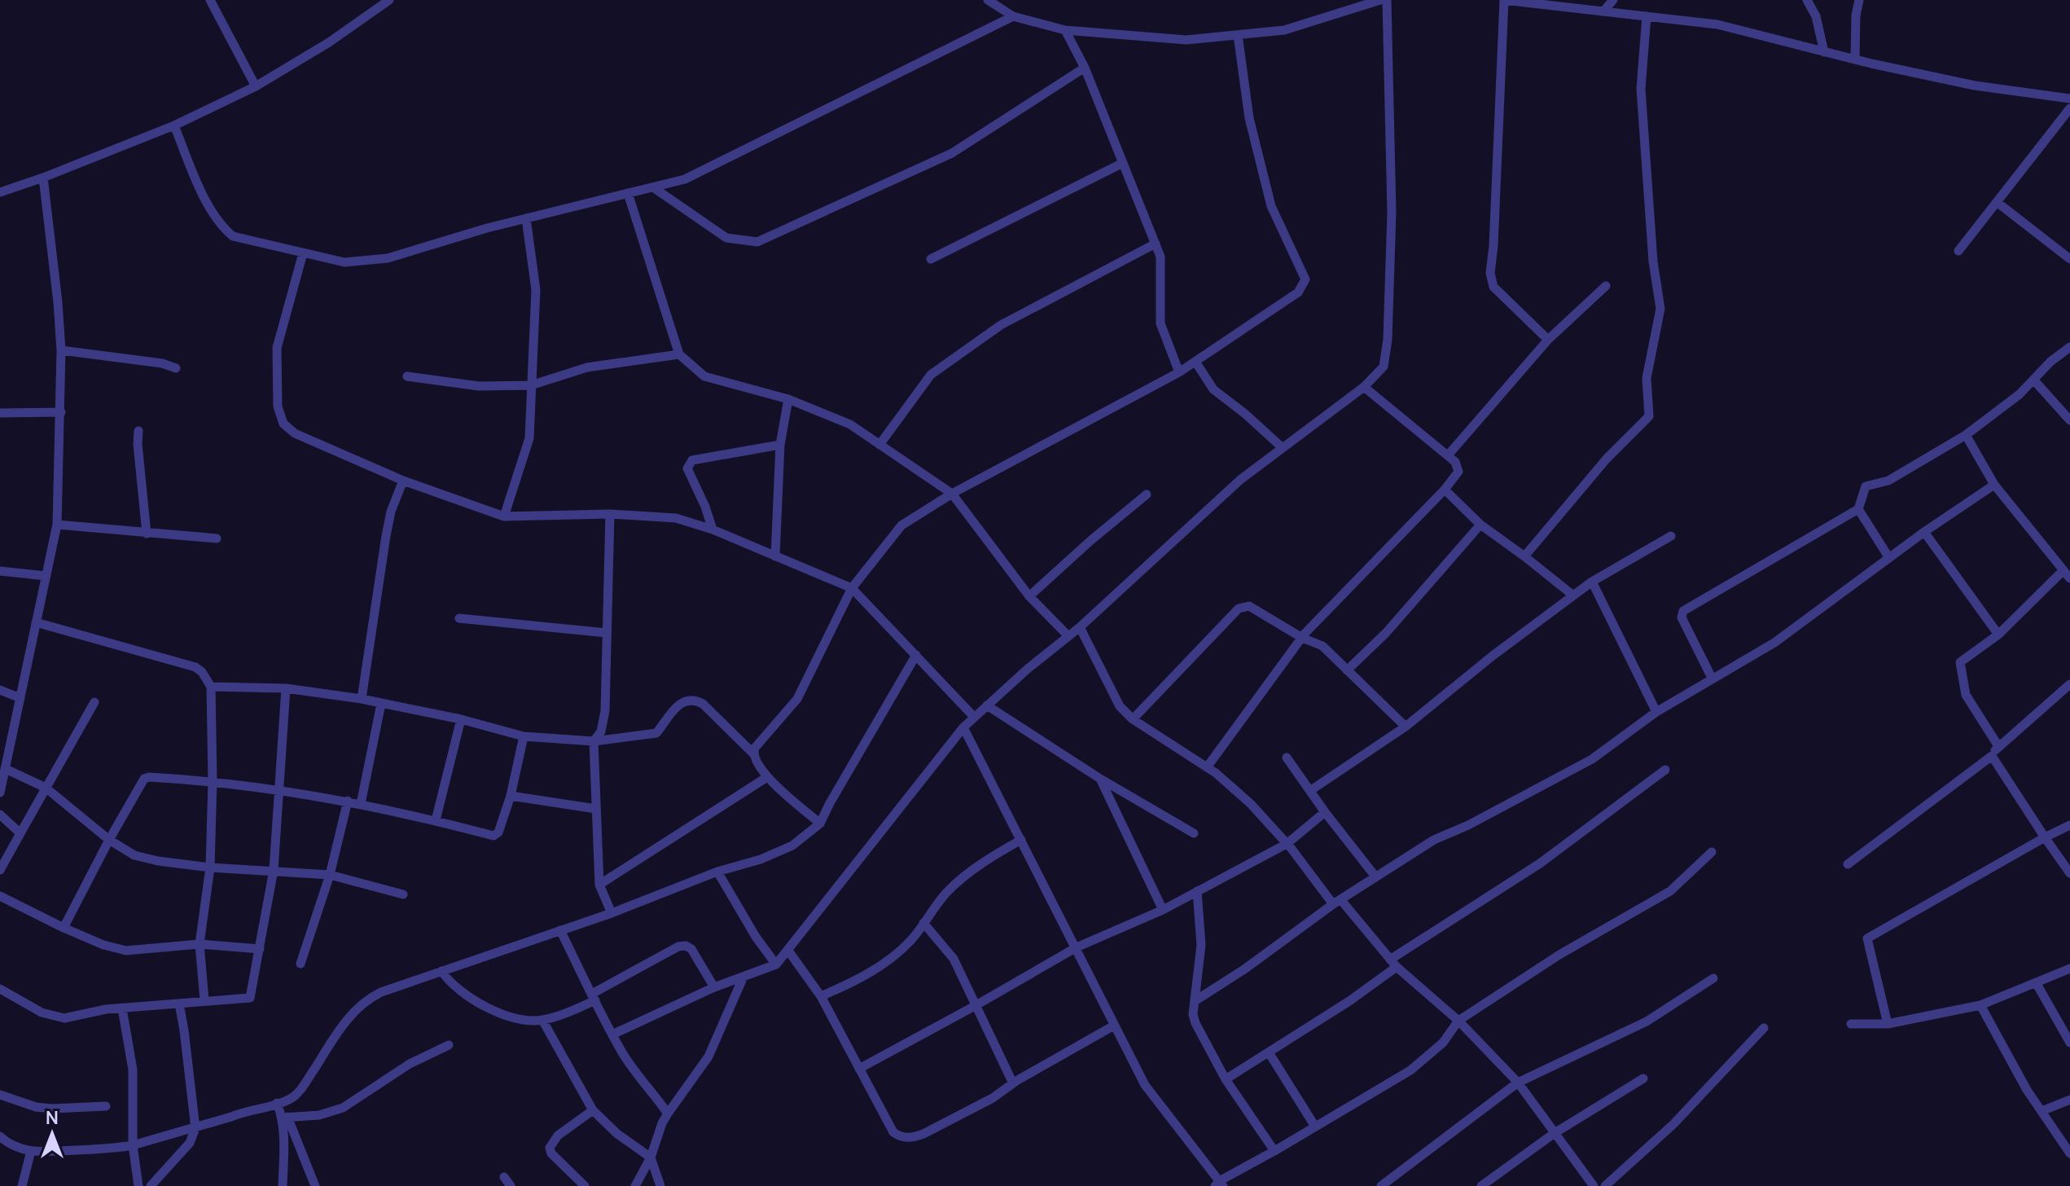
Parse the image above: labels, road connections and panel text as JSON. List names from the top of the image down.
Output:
{
  "north": "top"
}
